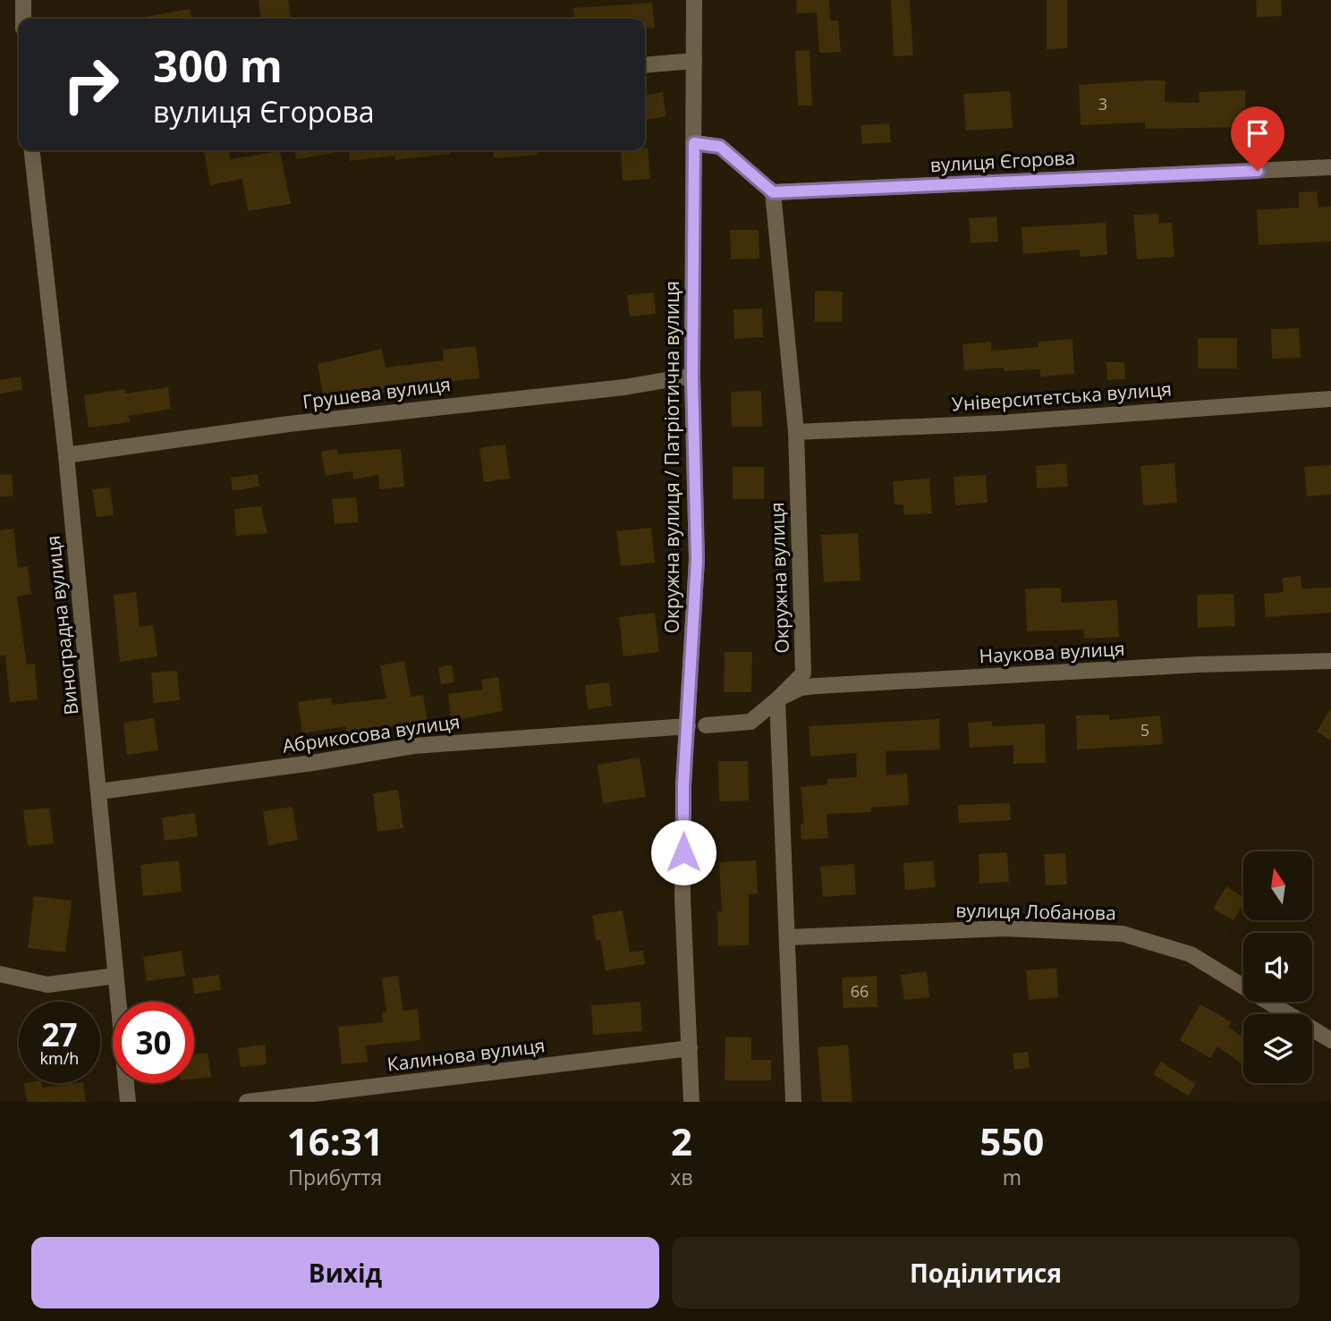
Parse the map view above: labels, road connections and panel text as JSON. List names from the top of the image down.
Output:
{
  "streets": {
    "street": [
      "вулиця Єгорова",
      "Грушева вулиця",
      "Університетська вулиця",
      "Окружна вулиця / Патріотична вулиця",
      "Окружна вулиця",
      "Виноградна вулиця",
      "Наукова вулиця",
      "Абрикосова вулиця",
      "вулиця Лобанова",
      "Калинова вулиця"
    ]
  },
  "crossings": [
    ["вулиця Єгорова", "Окружна вулиця"],
    ["Грушева вулиця", "Окружна вулиця / Патріотична вулиця"],
    ["Грушева вулиця", "Виноградна вулиця"],
    ["Університетська вулиця", "Окружна вулиця"],
    ["Окружна вулиця / Патріотична вулиця", "Абрикосова вулиця"],
    ["Окружна вулиця / Патріотична вулиця", "Калинова вулиця"],
    ["Окружна вулиця", "Наукова вулиця"],
    ["Виноградна вулиця", "Абрикосова вулиця"]
  ],
  "house_numbers": ["3", "5", "66"],
  "north": "top",
  "page": {
    "turn": ["300 m", "вулиця Єгорова"],
    "speed": "27 km/h",
    "limit": "30",
    "eta": [
      "16:31",
      "Прибуття",
      "2",
      "хв",
      "550",
      "m"
    ],
    "buttons": ["Вихід", "Поділитися"]
  }
}
